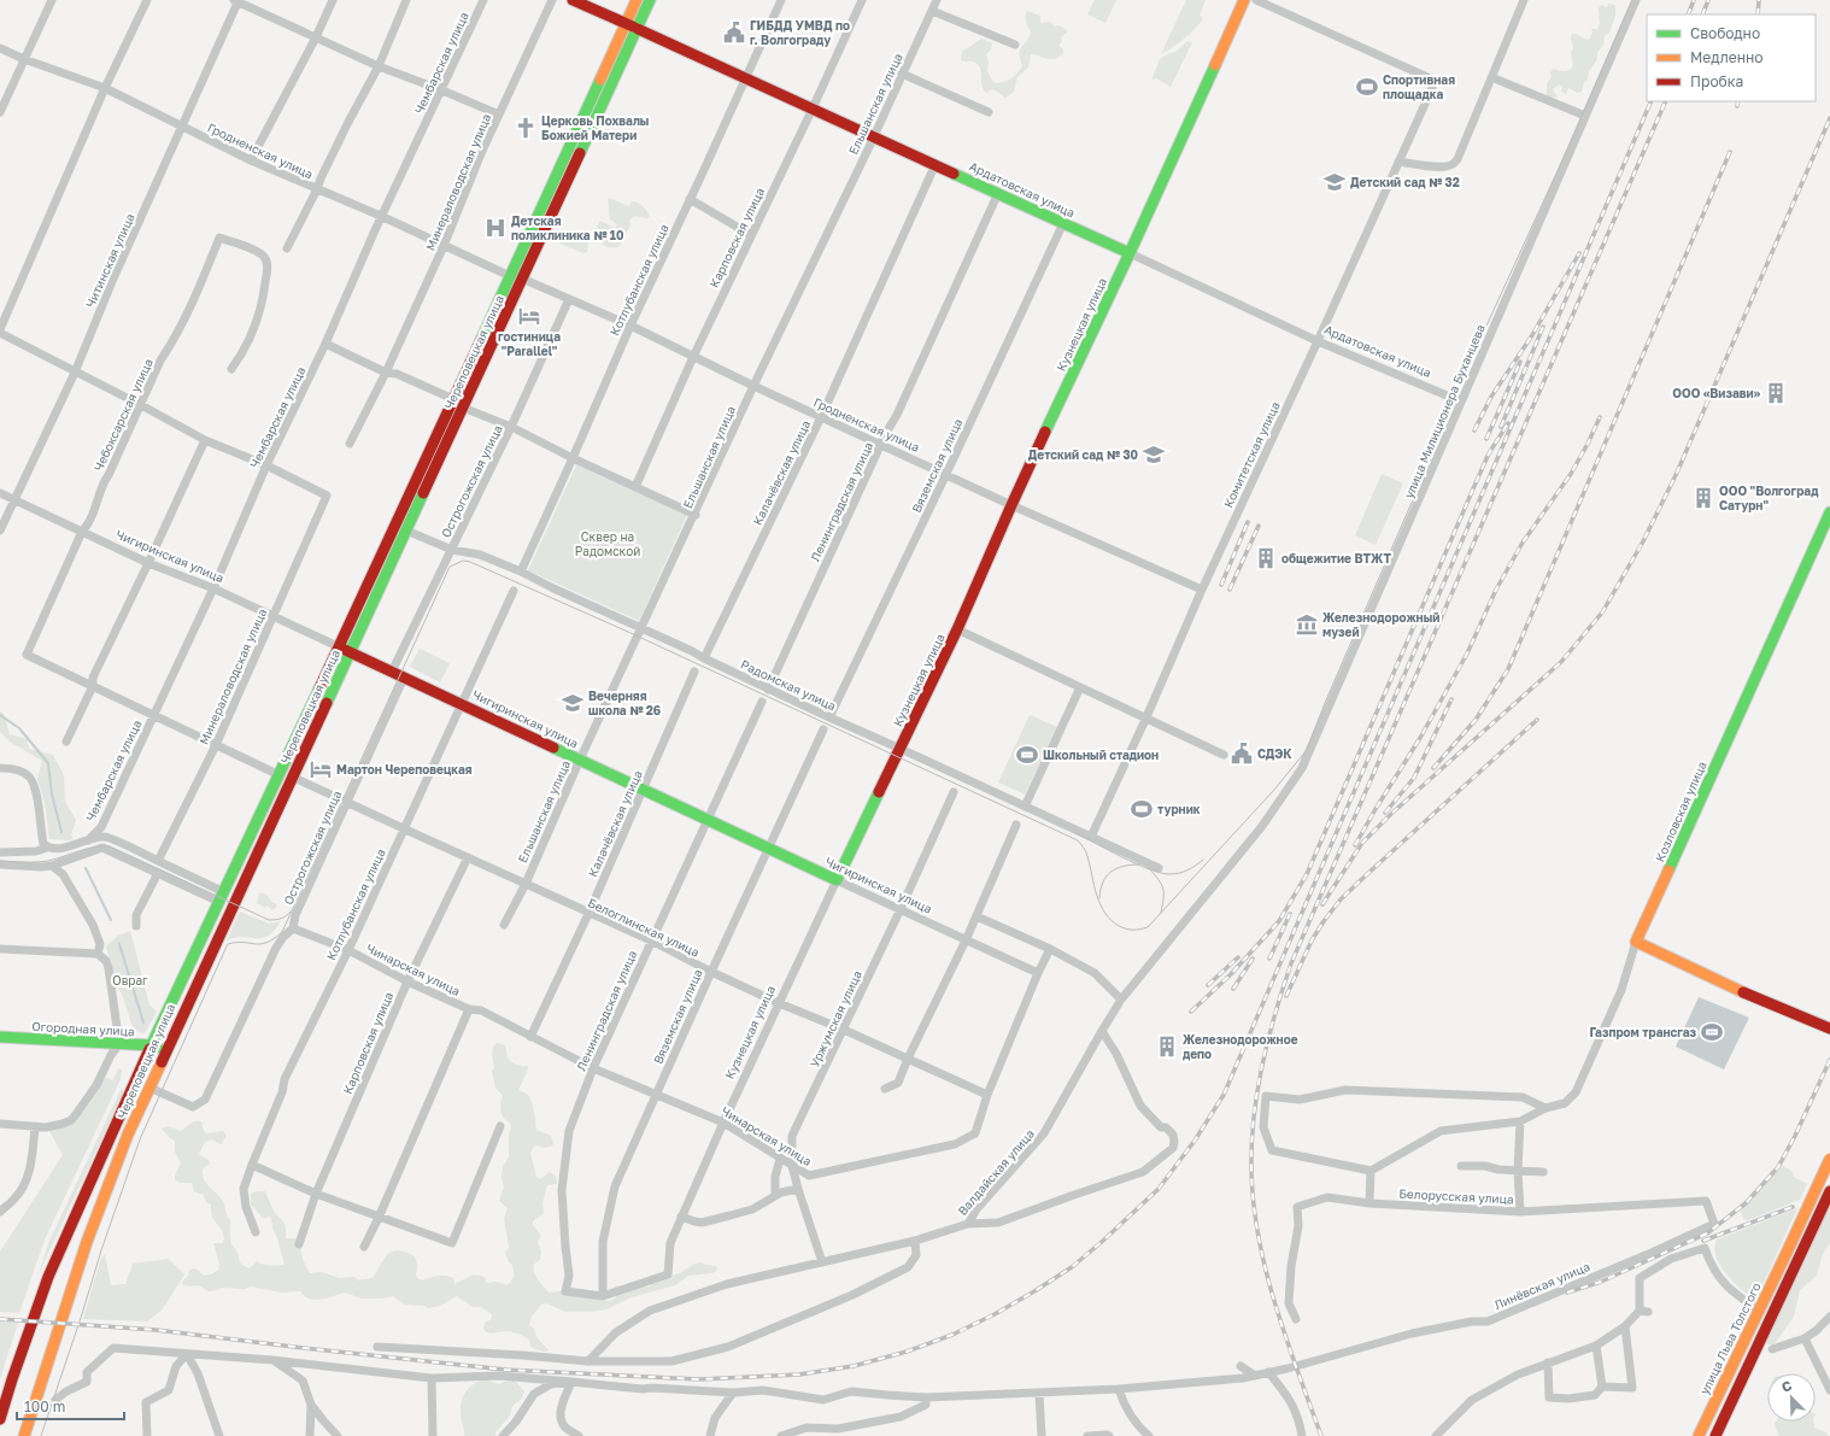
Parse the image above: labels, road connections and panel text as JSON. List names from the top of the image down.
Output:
{
  "streets": {
    "main road": [
      "Ардатовская улица",
      "Кузнецкая улица",
      "Череповецкая улица",
      "Чигиринская улица",
      "Козловская улица",
      "Огородная улица",
      "улица Льва Толстого"
    ],
    "street": [
      "Чембарская улица",
      "Ельшанская улица",
      "Гродненская улица",
      "Минераловодская улица",
      "Карповская улица",
      "Читинская улица",
      "Котлубанская улица",
      "улица Милиционера Буханцева",
      "Чебоксарская улица",
      "Комитетская улица",
      "Вяземская улица",
      "Калачёвская улица",
      "Острогожская улица",
      "Ленинградская улица",
      "Радомская улица",
      "Белоглинская улица",
      "Чинарская улица",
      "Уржумская улица",
      "Валдайская улица",
      "Белорусская улица",
      "Линёвская улица"
    ]
  },
  "crossings": [
    ["Чембарская улица", "Гродненская улица"],
    ["Чембарская улица", "Минераловодская улица"],
    ["Чембарская улица", "Чигиринская улица"],
    ["Ельшанская улица", "Гродненская улица"],
    ["Ельшанская улица", "Ардатовская улица"],
    ["Ельшанская улица", "Чигиринская улица"],
    ["Ельшанская улица", "Радомская улица"],
    ["Ельшанская улица", "Белоглинская улица"],
    ["Гродненская улица", "Минераловодская улица"],
    ["Гродненская улица", "Карповская улица"],
    ["Гродненская улица", "Читинская улица"],
    ["Гродненская улица", "Котлубанская улица"],
    ["Гродненская улица", "Кузнецкая улица"],
    ["Гродненская улица", "Череповецкая улица"],
    ["Гродненская улица", "Комитетская улица"],
    ["Гродненская улица", "Вяземская улица"],
    ["Гродненская улица", "Калачёвская улица"],
    ["Гродненская улица", "Острогожская улица"],
    ["Гродненская улица", "Ленинградская улица"],
    ["Минераловодская улица", "Чигиринская улица"],
    ["Ардатовская улица", "Карповская улица"],
    ["Ардатовская улица", "Котлубанская улица"],
    ["Ардатовская улица", "Кузнецкая улица"],
    ["Ардатовская улица", "Череповецкая улица"],
    ["Ардатовская улица", "улица Милиционера Буханцева"],
    ["Ардатовская улица", "Комитетская улица"],
    ["Ардатовская улица", "Вяземская улица"],
    ["Ардатовская улица", "Калачёвская улица"],
    ["Ардатовская улица", "Ленинградская улица"],
    ["Карповская улица", "Белоглинская улица"],
    ["Карповская улица", "Чинарская улица"],
    ["Читинская улица", "Чигиринская улица"],
    ["Котлубанская улица", "Чигиринская улица"],
    ["Котлубанская улица", "Радомская улица"],
    ["Котлубанская улица", "Белоглинская улица"],
    ["Котлубанская улица", "Чинарская улица"],
    ["Кузнецкая улица", "Вяземская улица"],
    ["Кузнецкая улица", "Ленинградская улица"],
    ["Кузнецкая улица", "Чигиринская улица"],
    ["Кузнецкая улица", "Радомская улица"],
    ["Кузнецкая улица", "Белоглинская улица"],
    ["Кузнецкая улица", "Чинарская улица"],
    ["Череповецкая улица", "Острогожская улица"],
    ["Череповецкая улица", "Чигиринская улица"],
    ["Череповецкая улица", "Радомская улица"],
    ["Череповецкая улица", "Белоглинская улица"],
    ["Череповецкая улица", "Огородная улица"],
    ["улица Милиционера Буханцева", "Валдайская улица"],
    ["Чебоксарская улица", "Чигиринская улица"],
    ["Комитетская улица", "Радомская улица"],
    ["Вяземская улица", "Чигиринская улица"],
    ["Вяземская улица", "Радомская улица"],
    ["Вяземская улица", "Белоглинская улица"],
    ["Вяземская улица", "Чинарская улица"],
    ["Калачёвская улица", "Чигиринская улица"],
    ["Калачёвская улица", "Радомская улица"],
    ["Калачёвская улица", "Белоглинская улица"],
    ["Калачёвская улица", "Чинарская улица"],
    ["Острогожская улица", "Чигиринская улица"],
    ["Острогожская улица", "Радомская улица"],
    ["Острогожская улица", "Белоглинская улица"],
    ["Острогожская улица", "Чинарская улица"],
    ["Ленинградская улица", "Чигиринская улица"],
    ["Ленинградская улица", "Радомская улица"],
    ["Ленинградская улица", "Белоглинская улица"],
    ["Ленинградская улица", "Чинарская улица"],
    ["Чигиринская улица", "Чинарская улица"],
    ["Чигиринская улица", "Уржумская улица"],
    ["Белоглинская улица", "Чинарская улица"],
    ["Белоглинская улица", "Уржумская улица"],
    ["Чинарская улица", "Уржумская улица"],
    ["Уржумская улица", "Валдайская улица"],
    ["Белорусская улица", "Линёвская улица"]
  ],
  "parks": ["Сквер на Радомской", "Овраг"],
  "places": {
    "public building": ["ГИБДД УМВД по г. Волгограду", "СДЭК"],
    "sports": [
      "Спортивная площадка",
      "Школьный стадион",
      "турник",
      "Газпром трансгаз"
    ],
    "church": ["Церковь Похвалы Божией Матери"],
    "school or university": ["Детский сад № 32", "Детский сад № 30", "Вечерняя школа № 26"],
    "hospital": ["Детская поликлиника № 10"],
    "hotel": ["гостиница \"Parallel\"", "Мартон Череповецкая"],
    "building": [
      "ООО «Визави»",
      "ООО \"Волгоград Сатурн\"",
      "общежитие ВТЖТ",
      "Железнодорожное депо"
    ],
    "museum": ["Железнодорожный музей"]
  },
  "legend": ["Свободно", "Медленно", "Пробка"],
  "scale_bar": "100 m",
  "north": "top left"
}
